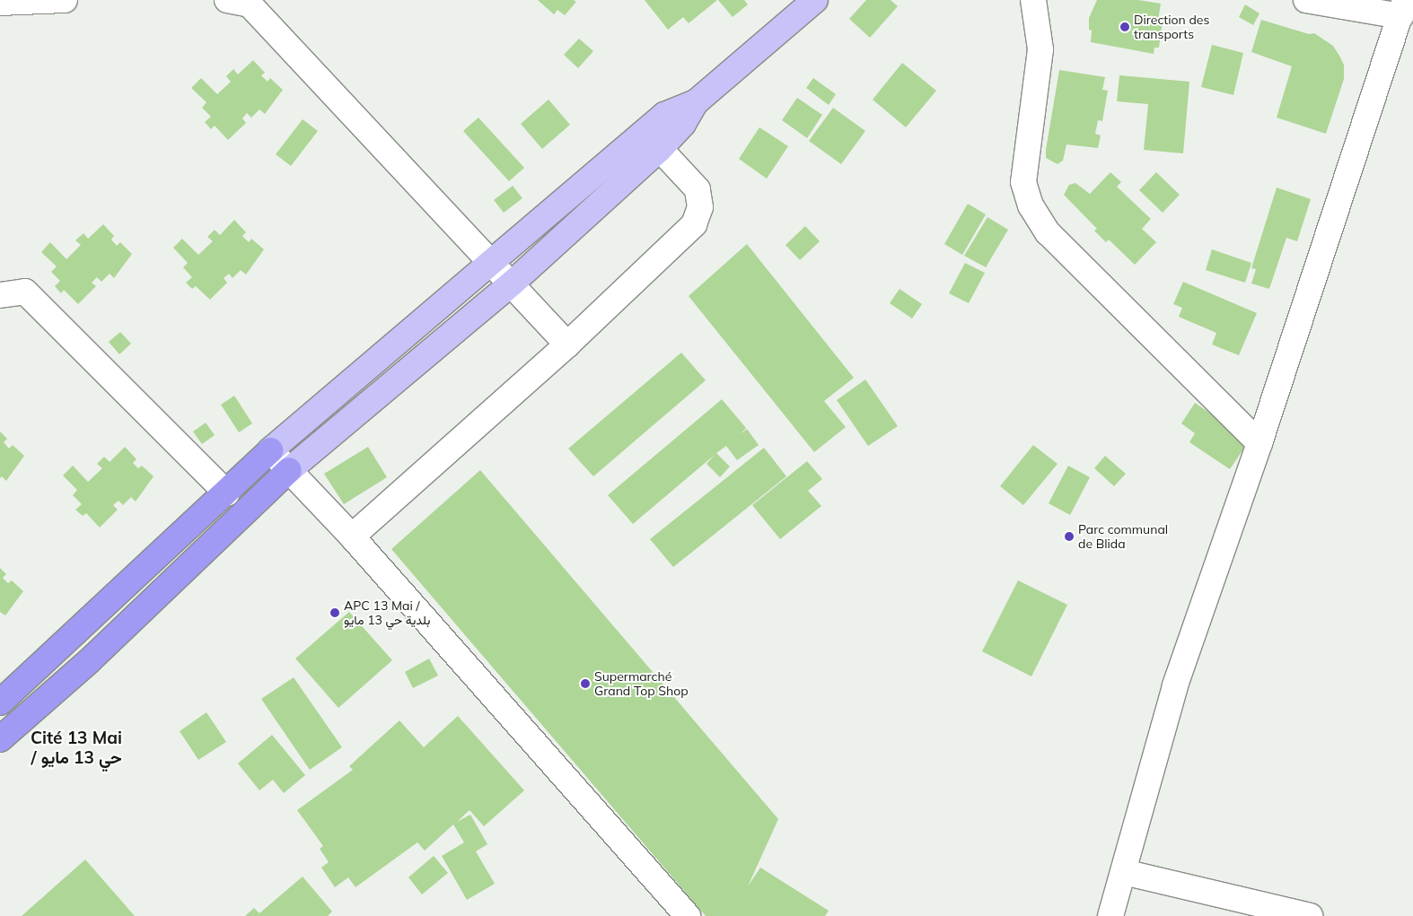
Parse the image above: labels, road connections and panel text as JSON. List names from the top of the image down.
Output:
{
  "districts": ["Cité 13 Mai / حي 13 مايو"],
  "places": [
    "Direction des transports",
    "Parc communal de Blida",
    "APC 13 Mai / بلدية حي 13 مايو",
    "Supermarché Grand Top Shop"
  ]
}
